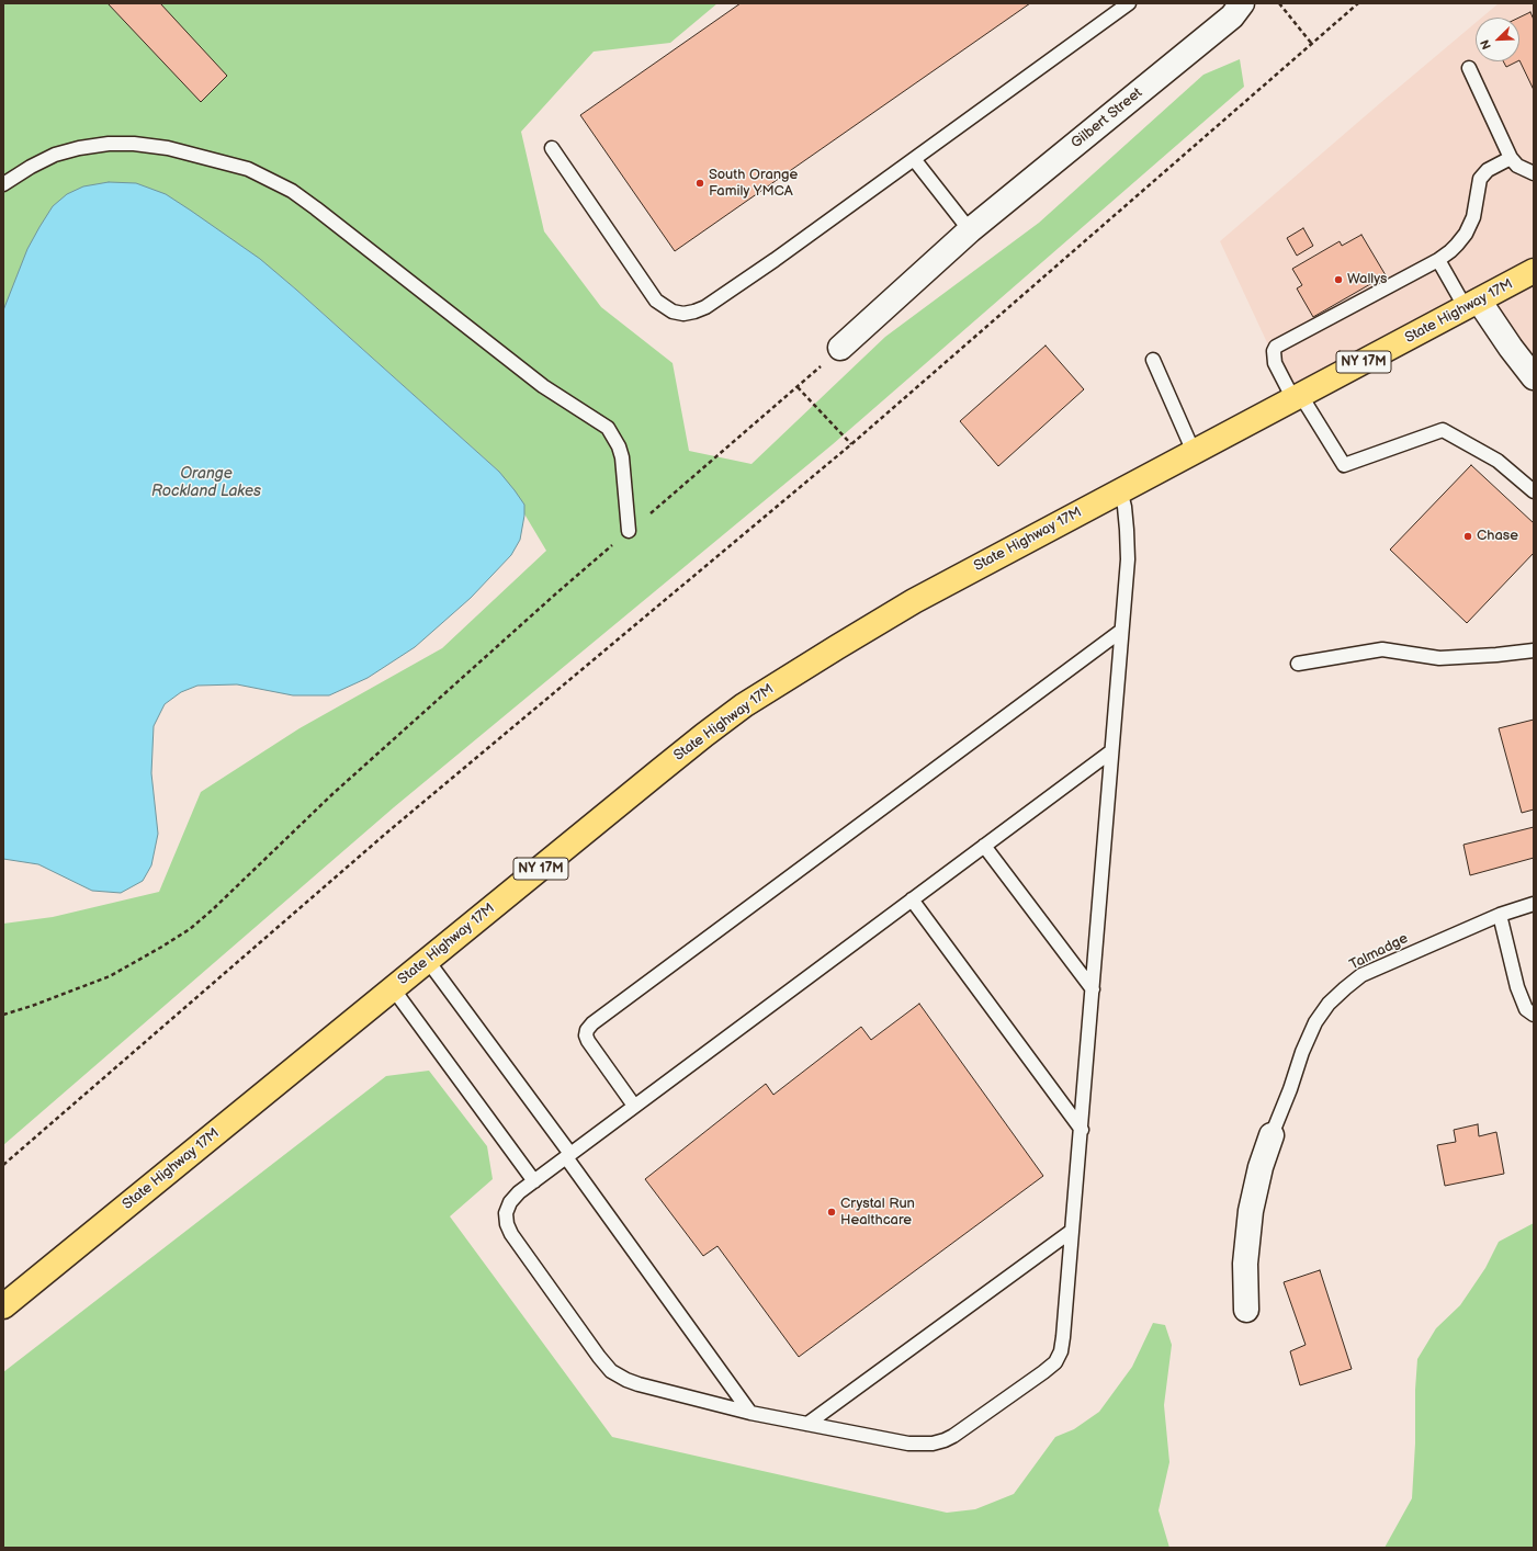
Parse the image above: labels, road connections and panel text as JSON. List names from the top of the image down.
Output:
{
  "streets": {
    "main road": ["State Highway 17M", "NY 17M"],
    "street": ["Gilbert Street"],
    "lane": ["Talmadge"]
  },
  "water": ["Orange Rockland Lakes"],
  "places": [
    "South Orange Family YMCA",
    "Wallys",
    "Chase",
    "Crystal Run Healthcare"
  ],
  "north": "bottom left"
}
